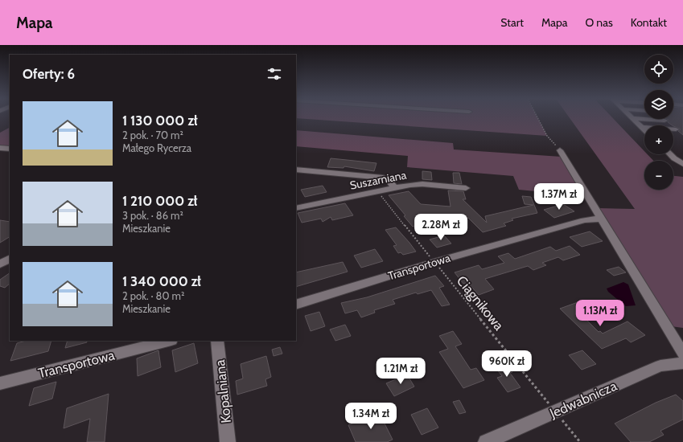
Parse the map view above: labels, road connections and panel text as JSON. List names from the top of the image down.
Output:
{
  "streets": {
    "street": [
      "Suszarniana",
      "Transportowa",
      "Kopalniana",
      "Jedwabnicza"
    ],
    "path": ["Ciągnikowa"]
  },
  "crossings": [
    ["Suszarniana", "Ciągnikowa"],
    ["Transportowa", "Ciągnikowa"],
    ["Ciągnikowa", "Jedwabnicza"]
  ],
  "page": {
    "header": "Mapa",
    "nav": [
      "Start",
      "Mapa",
      "O nas",
      "Kontakt"
    ],
    "map_buttons": ["+", "−"],
    "heading": "Oferty: 6",
    "list": [
      {
        "name": "1 130 000 zł",
        "note": "2 pok. · 70 m² · Małego Rycerza"
      },
      {
        "name": "1 210 000 zł",
        "note": "3 pok. · 86 m² · Mieszkanie"
      },
      {
        "name": "1 340 000 zł",
        "note": "2 pok. · 80 m² · Mieszkanie"
      }
    ],
    "price": [
      "1.37M zł",
      "2.28M zł",
      "1.13M zł",
      "960K zł",
      "1.21M zł",
      "1.34M zł"
    ]
  }
}
